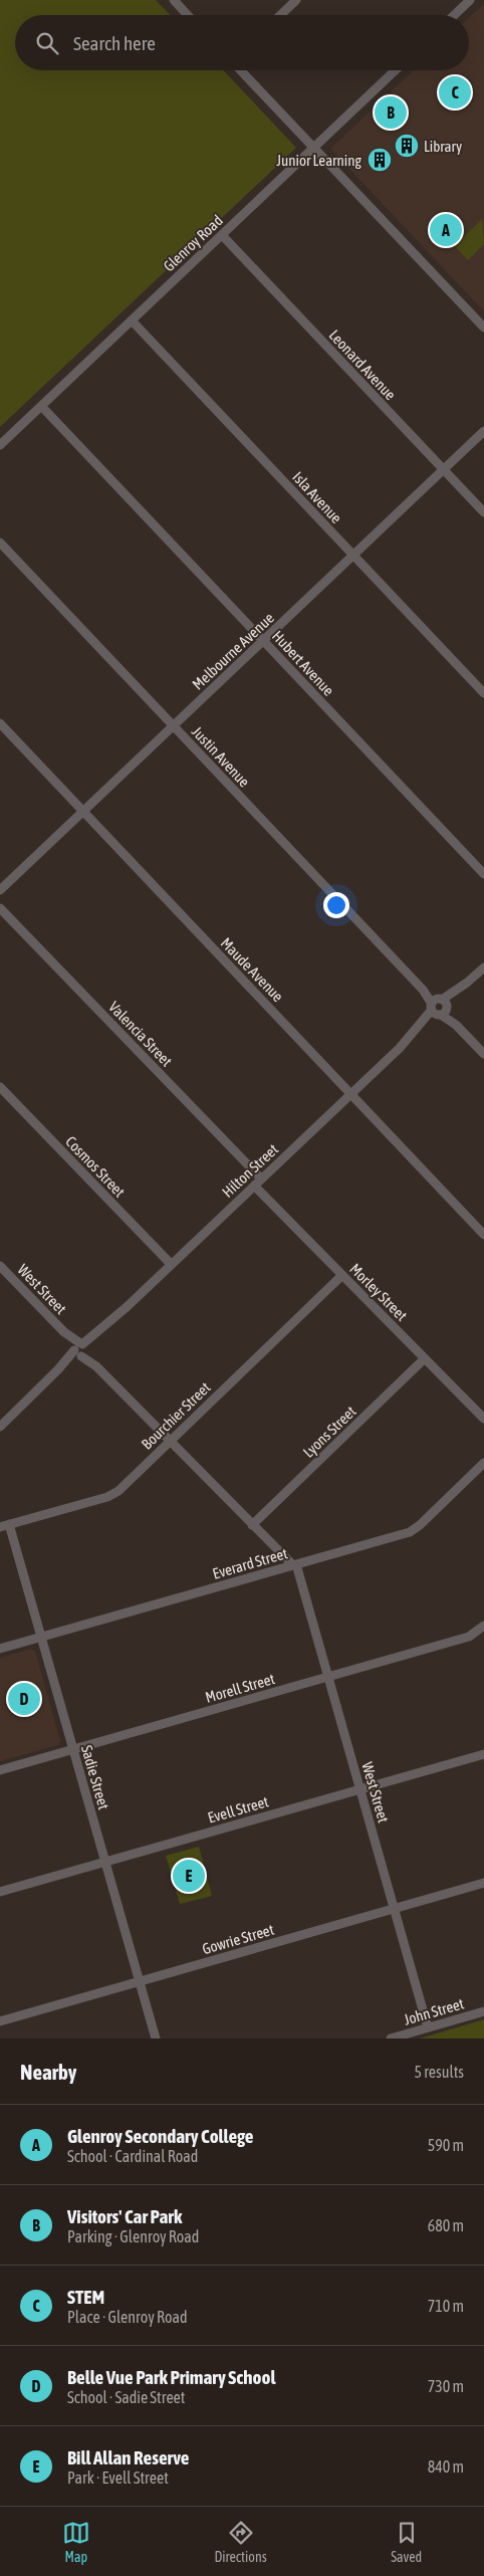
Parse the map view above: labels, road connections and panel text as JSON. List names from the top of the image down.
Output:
{
  "streets": {
    "street": [
      "Glenroy Road",
      "Leonard Avenue",
      "Isla Avenue",
      "Melbourne Avenue",
      "Hubert Avenue",
      "Justin Avenue",
      "Maude Avenue",
      "Valencia Street",
      "Cosmos Street",
      "Hilton Street",
      "West Street",
      "Morley Street",
      "Bourchier Street",
      "Lyons Street",
      "Everard Street",
      "Morell Street",
      "Sadie Street",
      "Evell Street",
      "Gowrie Street",
      "John Street"
    ]
  },
  "crossings": [
    ["Glenroy Road", "Leonard Avenue"],
    ["Glenroy Road", "Isla Avenue"],
    ["Glenroy Road", "Hubert Avenue"],
    ["Leonard Avenue", "Melbourne Avenue"],
    ["Isla Avenue", "Melbourne Avenue"],
    ["Melbourne Avenue", "Hubert Avenue"],
    ["Melbourne Avenue", "Justin Avenue"],
    ["Melbourne Avenue", "Maude Avenue"],
    ["Justin Avenue", "Hilton Street"],
    ["Maude Avenue", "Hilton Street"],
    ["Valencia Street", "Hilton Street"],
    ["Valencia Street", "Morley Street"],
    ["Cosmos Street", "Hilton Street"],
    ["Hilton Street", "West Street"],
    ["Hilton Street", "Morley Street"],
    ["West Street", "Bourchier Street"],
    ["West Street", "Lyons Street"],
    ["West Street", "Everard Street"],
    ["West Street", "Morell Street"],
    ["West Street", "Evell Street"],
    ["West Street", "Gowrie Street"],
    ["West Street", "John Street"],
    ["Morley Street", "Bourchier Street"],
    ["Morley Street", "Lyons Street"],
    ["Bourchier Street", "Sadie Street"],
    ["Everard Street", "Sadie Street"],
    ["Morell Street", "Sadie Street"],
    ["Sadie Street", "Evell Street"],
    ["Sadie Street", "Gowrie Street"]
  ],
  "places": {
    "building": ["Library", "Junior Learning"]
  },
  "page": {
    "search": "Search here",
    "pins": [
      "C",
      "B",
      "A",
      "D",
      "E"
    ],
    "heading": ["Nearby", "5 results"],
    "list": [
      {
        "mark": "A",
        "name": "Glenroy Secondary College",
        "note": "School · Cardinal Road",
        "value": "590 m"
      },
      {
        "mark": "B",
        "name": "Visitors' Car Park",
        "note": "Parking · Glenroy Road",
        "value": "680 m"
      },
      {
        "mark": "C",
        "name": "STEM",
        "note": "Place · Glenroy Road",
        "value": "710 m"
      },
      {
        "mark": "D",
        "name": "Belle Vue Park Primary School",
        "note": "School · Sadie Street",
        "value": "730 m"
      },
      {
        "mark": "E",
        "name": "Bill Allan Reserve",
        "note": "Park · Evell Street",
        "value": "840 m"
      }
    ],
    "nav": ["Map", "Directions", "Saved"]
  }
}
